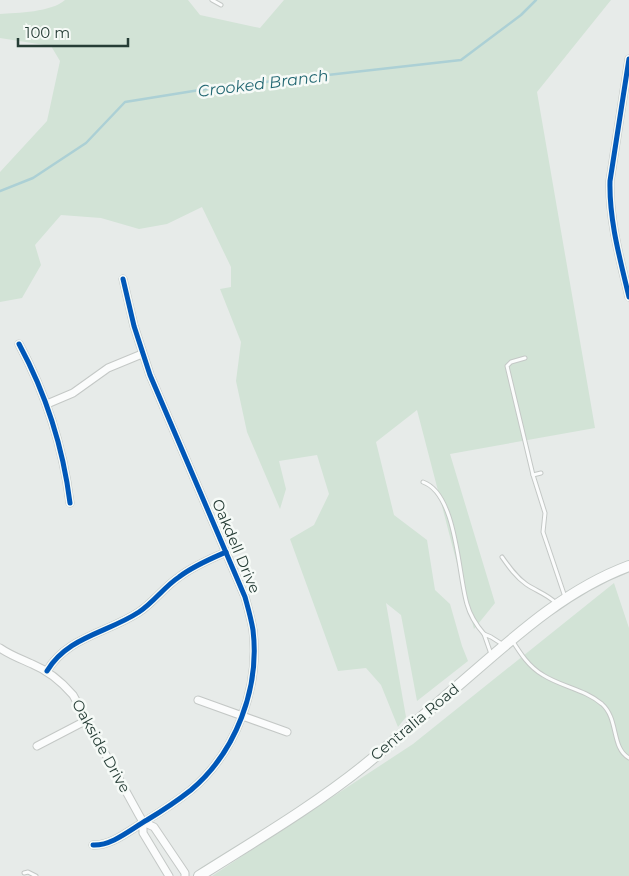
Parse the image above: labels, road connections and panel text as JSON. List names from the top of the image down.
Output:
{
  "streets": {
    "main road": ["Centralia Road"],
    "street": ["Oakdell Drive", "Oakside Drive"]
  },
  "crossings": [
    ["Oakdell Drive", "Oakside Drive"]
  ],
  "water": ["Crooked Branch"],
  "scale_bar": "100 m"
}
